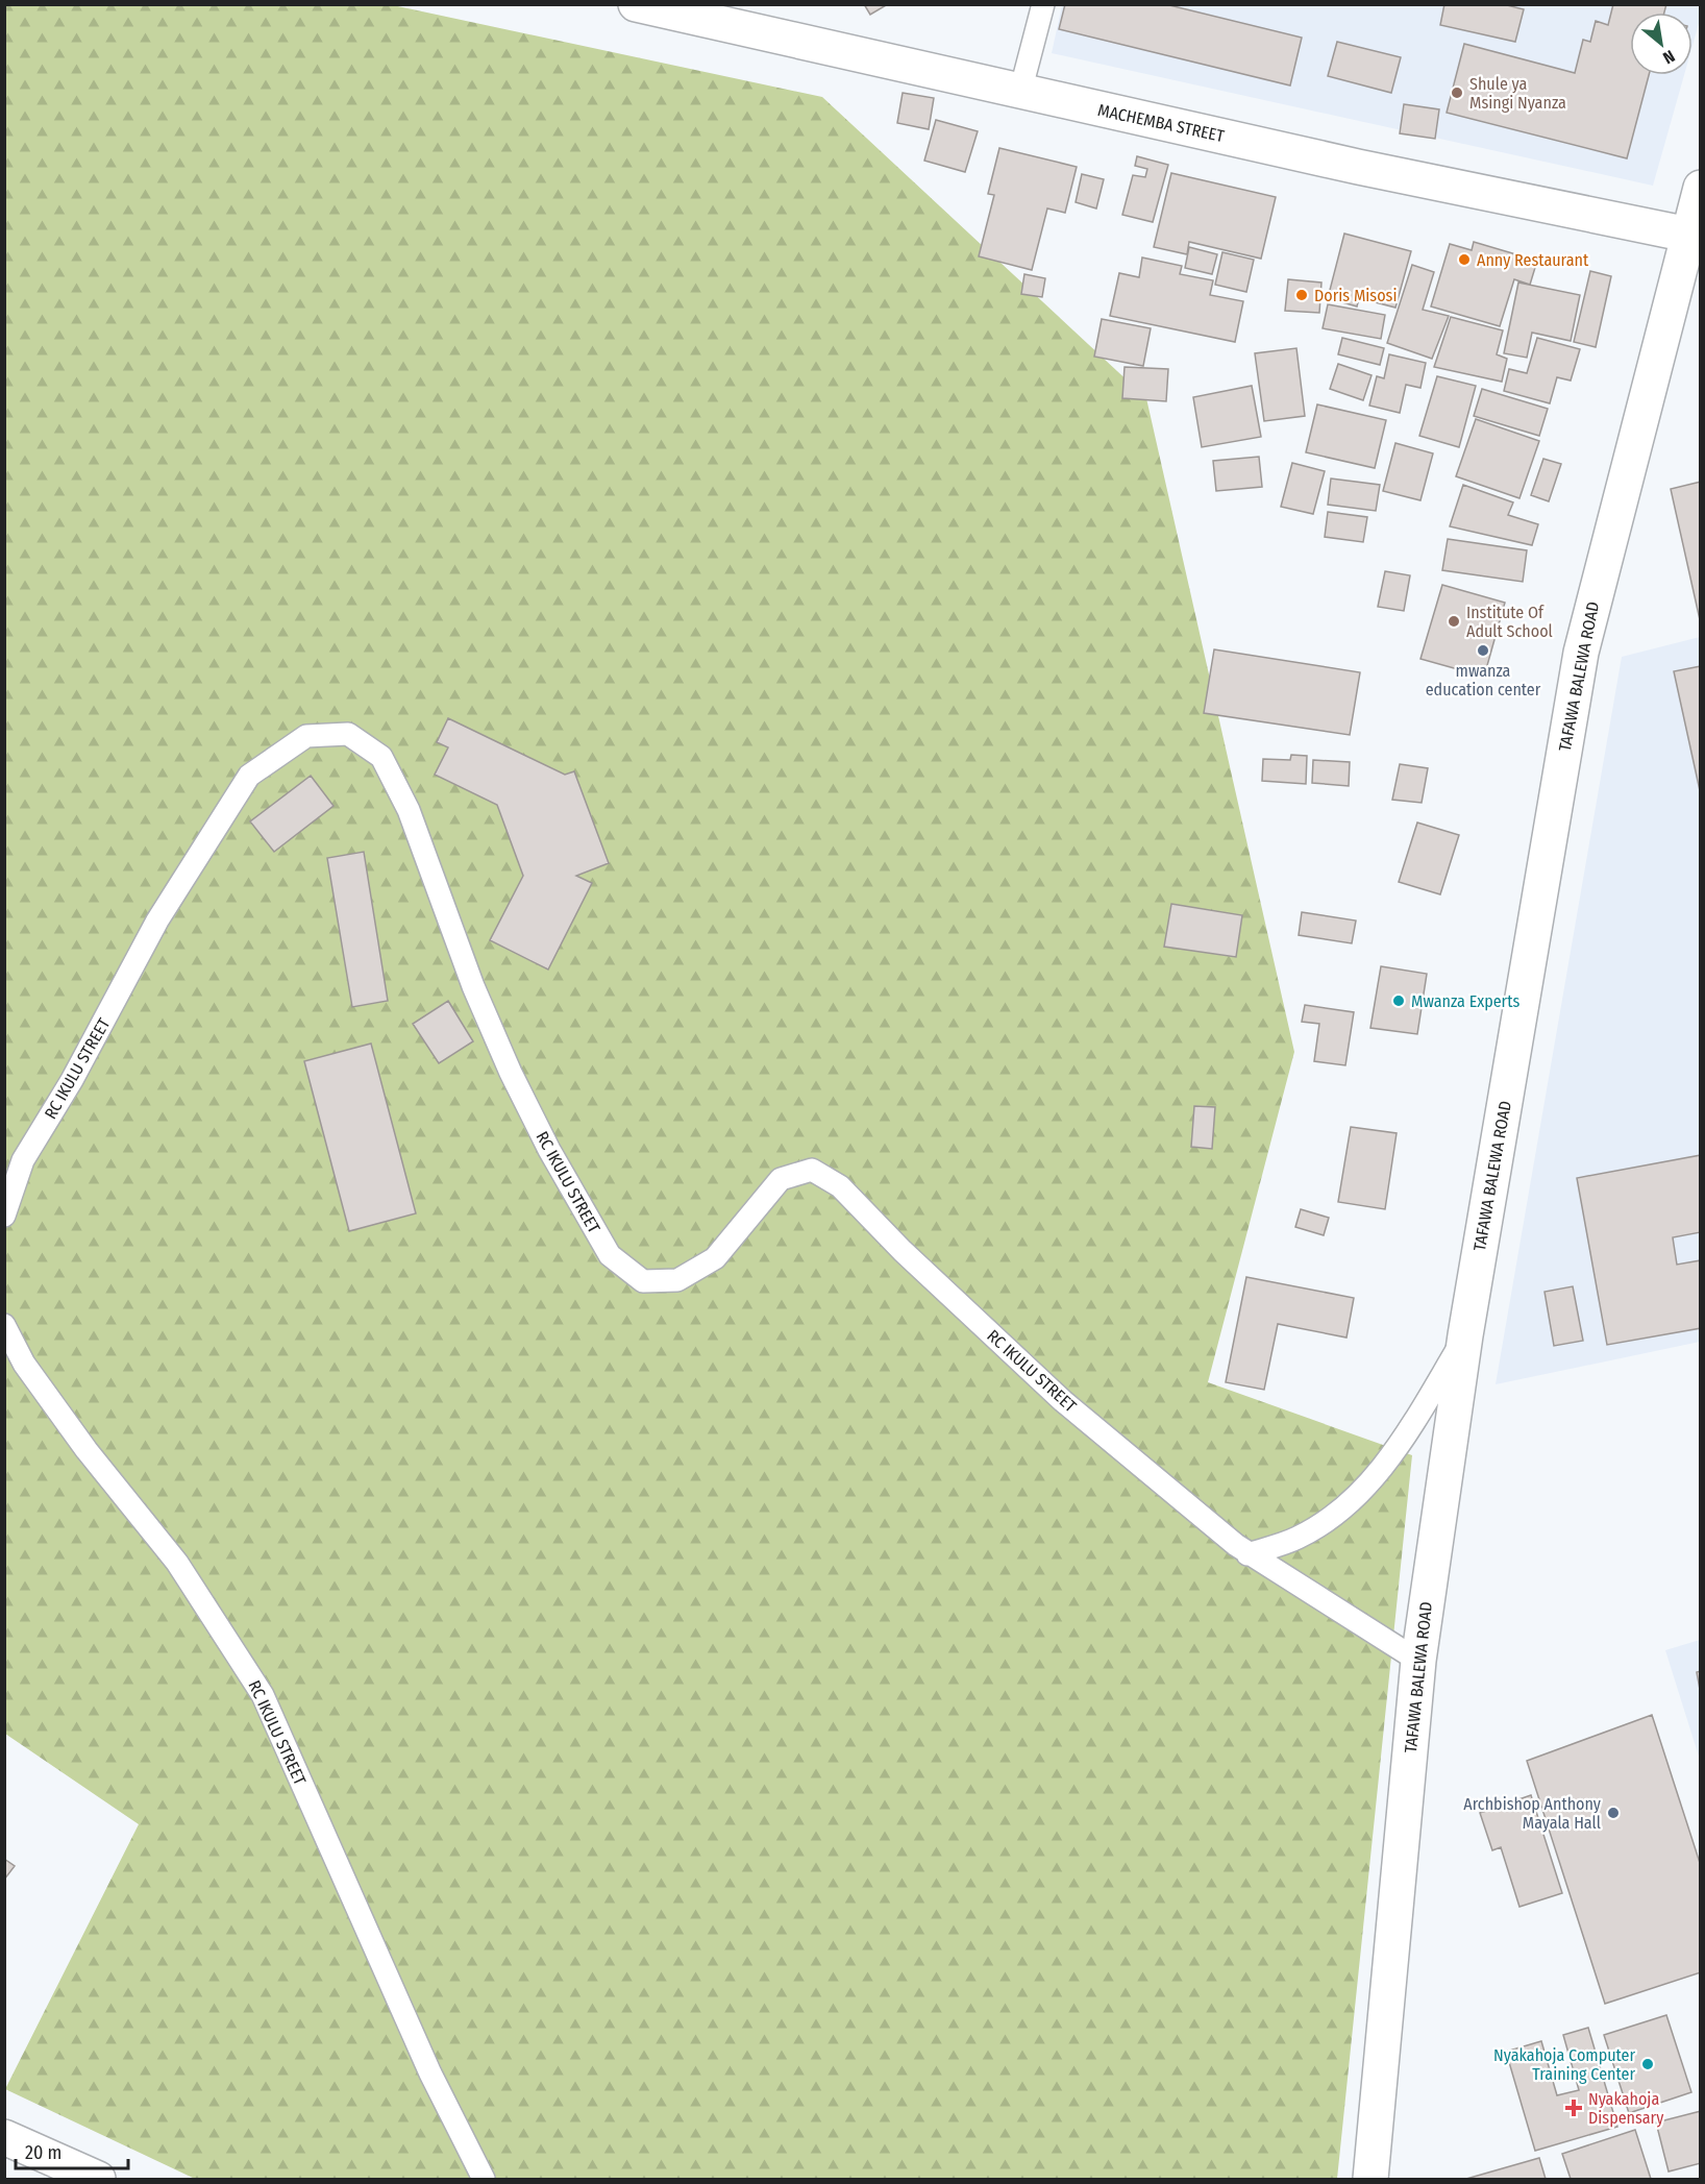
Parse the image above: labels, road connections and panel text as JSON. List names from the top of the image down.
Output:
{
  "streets": {
    "main road": ["MACHEMBA STREET", "TAFAWA BALEWA ROAD"],
    "lane": ["RC IKULU STREET"]
  },
  "crossings": [
    ["MACHEMBA STREET", "TAFAWA BALEWA ROAD"],
    ["TAFAWA BALEWA ROAD", "RC IKULU STREET"]
  ],
  "places": {
    "other": [
      "Shule ya Msingi Nyanza",
      "Anny Restaurant",
      "Doris Misosi",
      "Institute Of Adult School",
      "mwanza education center",
      "Mwanza Experts",
      "Archbishop Anthony Mayala Hall",
      "Nyakahoja Computer Training Center"
    ],
    "health": ["Nyakahoja Dispensary"]
  },
  "scale_bar": "20 m",
  "north": "bottom right"
}
